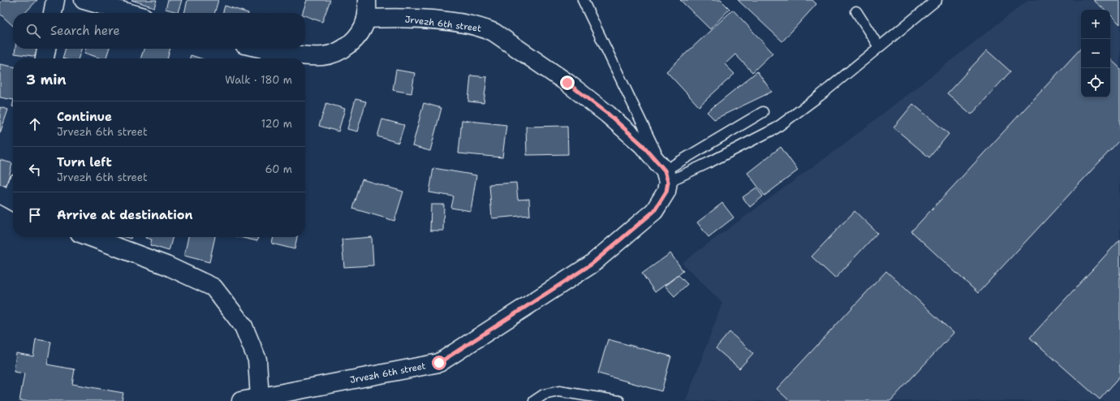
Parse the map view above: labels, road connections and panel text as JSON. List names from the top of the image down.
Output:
{
  "streets": {
    "street": ["Jrvezh 6th street"]
  },
  "page": {
    "map_buttons": ["+", "−"],
    "search": "Search here",
    "heading": ["3 min", "Walk · 180 m"],
    "list": [
      ["Continue", "Jrvezh 6th street", "120 m"],
      ["Turn left", "Jrvezh 6th street", "60 m"],
      "Arrive at destination"
    ]
  }
}
